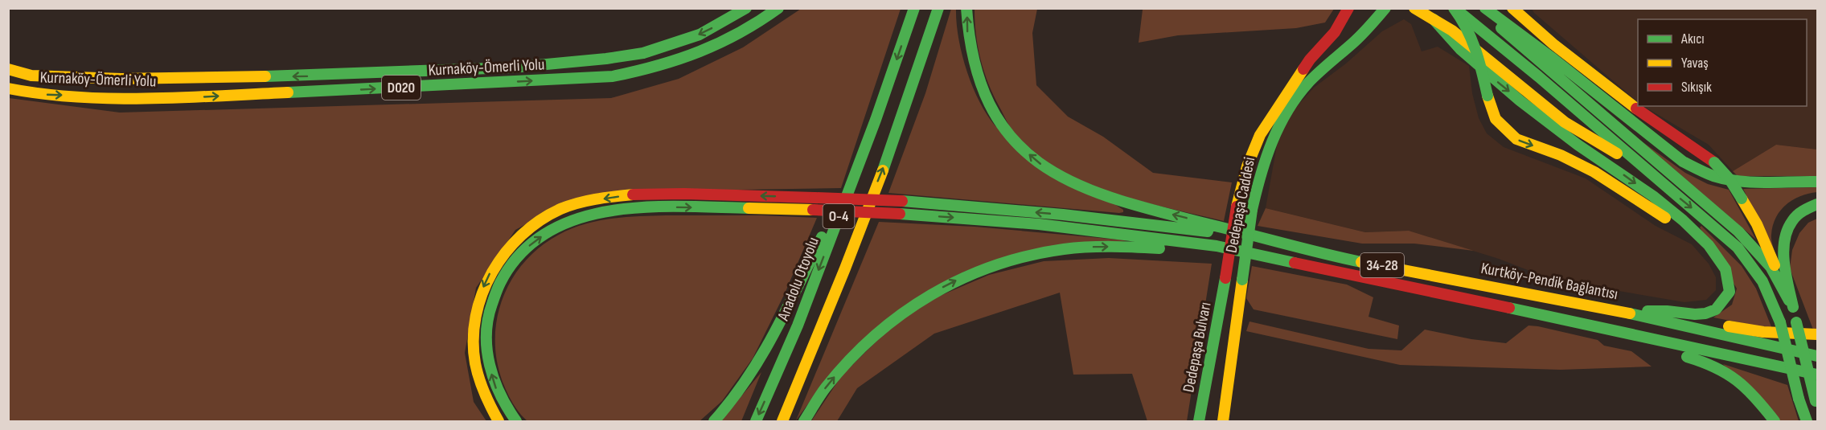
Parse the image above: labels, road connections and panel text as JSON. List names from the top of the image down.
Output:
{
  "streets": {
    "main road": [
      "Kurnaköy-Ömerli Yolu",
      "D020",
      "Dedepaşa Caddesi",
      "O-4",
      "34-28",
      "Anadolu Otoyolu",
      "Kurtköy-Pendik Bağlantısı",
      "Dedepaşa Bulvarı"
    ]
  },
  "crossings": [
    ["Dedepaşa Caddesi", "Dedepaşa Bulvarı"]
  ],
  "legend": ["Akıcı", "Yavaş", "Sıkışık"]
}
